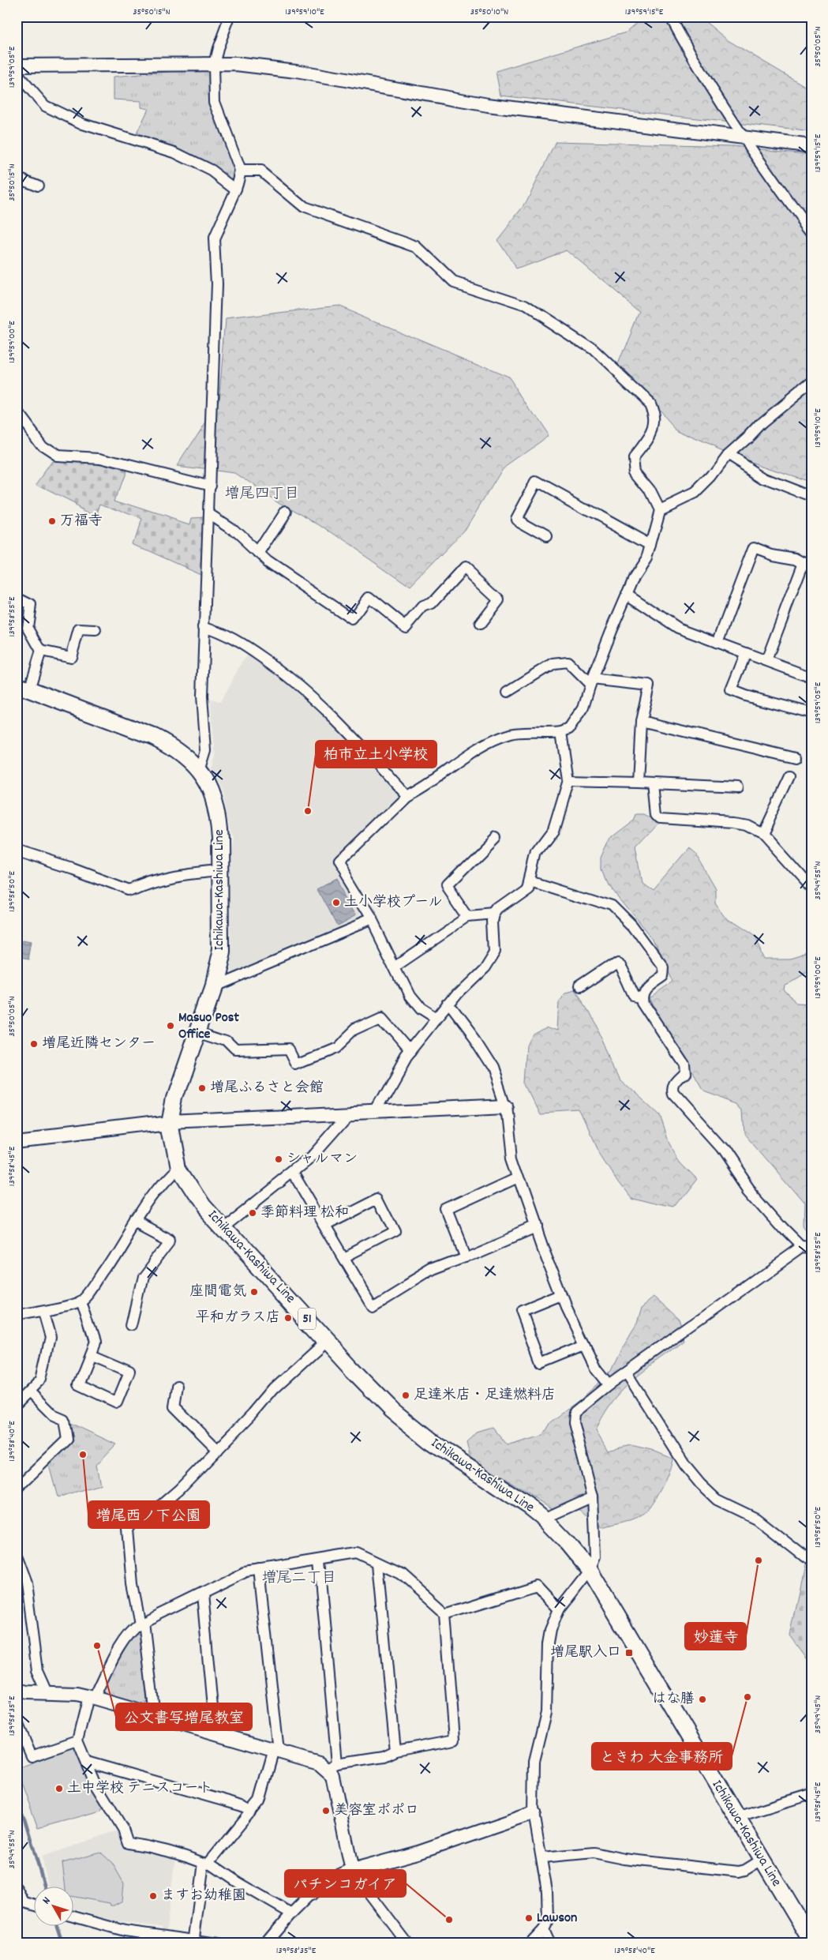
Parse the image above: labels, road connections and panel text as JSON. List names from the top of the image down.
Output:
{
  "streets": {
    "main road": ["Ichikawa-Kashiwa Line", "51"]
  },
  "districts": ["増尾四丁目", "増尾二丁目"],
  "places": {
    "other": [
      "万福寺",
      "柏市立土小学校",
      "土小学校プール",
      "Masuo Post Office",
      "増尾近隣センター",
      "増尾ふるさと会館",
      "シャルマン",
      "季節料理 松和",
      "座間電気",
      "平和ガラス店",
      "足達米店・足達燃料店",
      "増尾西ノ下公園",
      "妙蓮寺",
      "公文書写増尾教室",
      "ときわ 大金事務所",
      "はな膳",
      "土中学校 テニスコート",
      "美容室ポポロ",
      "ますお幼稚園",
      "Lawson",
      "パチンコガイア"
    ],
    "transit": ["増尾駅入口"]
  },
  "north": "top left",
  "coordinates": [
    "35°50'15\"N",
    "139°59'10\"E",
    "35°50'10\"N",
    "139°59'15\"E",
    "35°50'05\"N",
    "139°59'05\"E",
    "139°59'00\"E",
    "139°58'55\"E",
    "35°49'55\"N",
    "139°58'50\"E",
    "139°58'45\"E",
    "139°58'40\"E",
    "35°49'45\"N",
    "139°58'35\"E"
  ]
}
